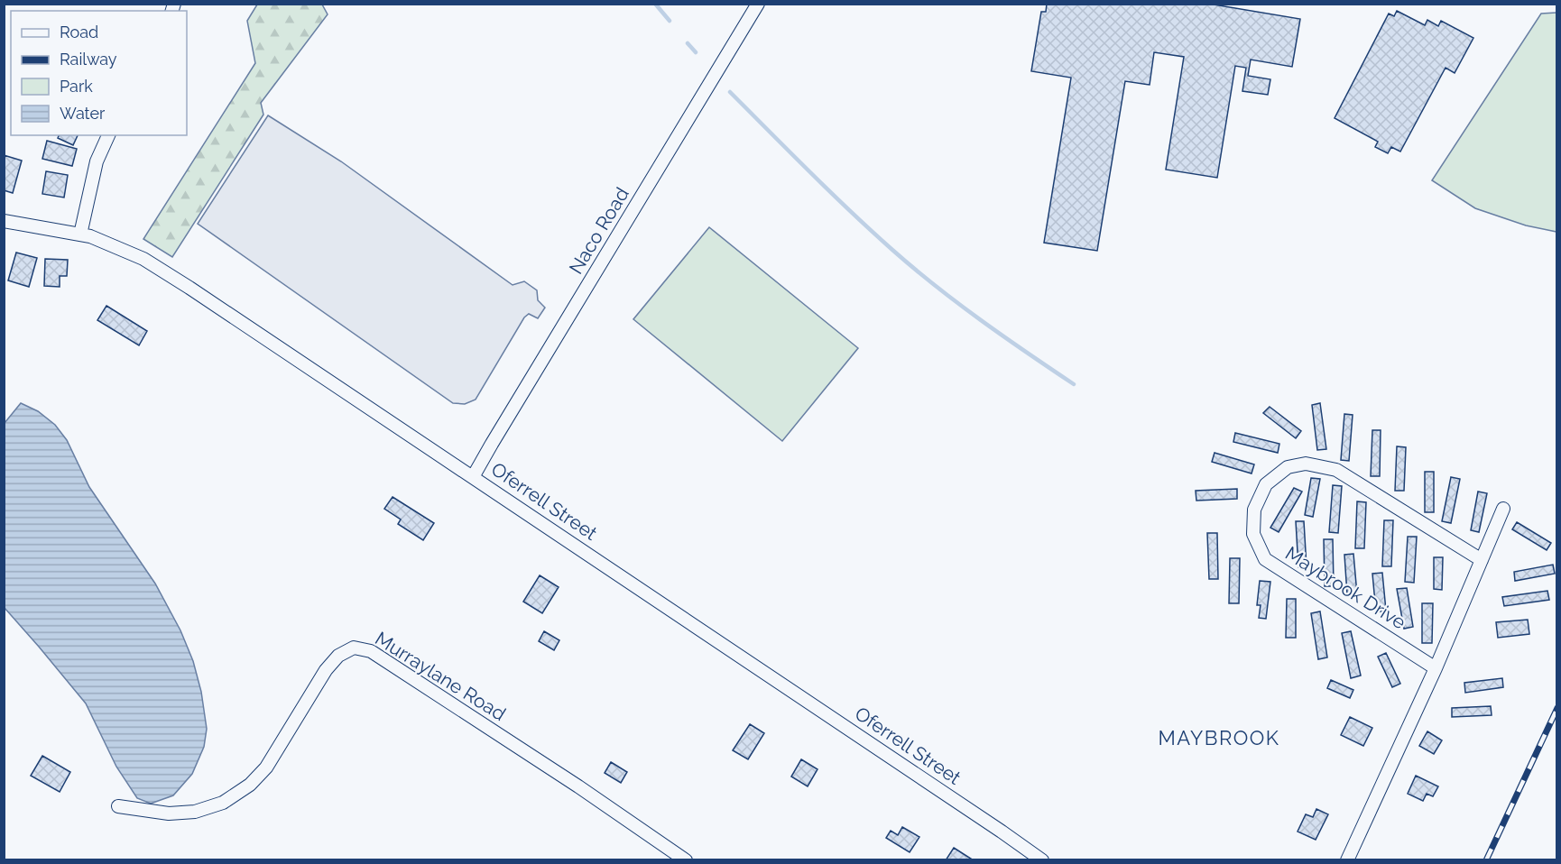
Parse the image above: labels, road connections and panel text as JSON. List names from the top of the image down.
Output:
{
  "streets": {
    "street": [
      "Naco Road",
      "Oferrell Street",
      "Maybrook Drive",
      "Murraylane Road"
    ]
  },
  "crossings": [
    ["Naco Road", "Oferrell Street"]
  ],
  "districts": ["MAYBROOK"],
  "legend": [
    "Road",
    "Railway",
    "Park",
    "Water"
  ]
}
